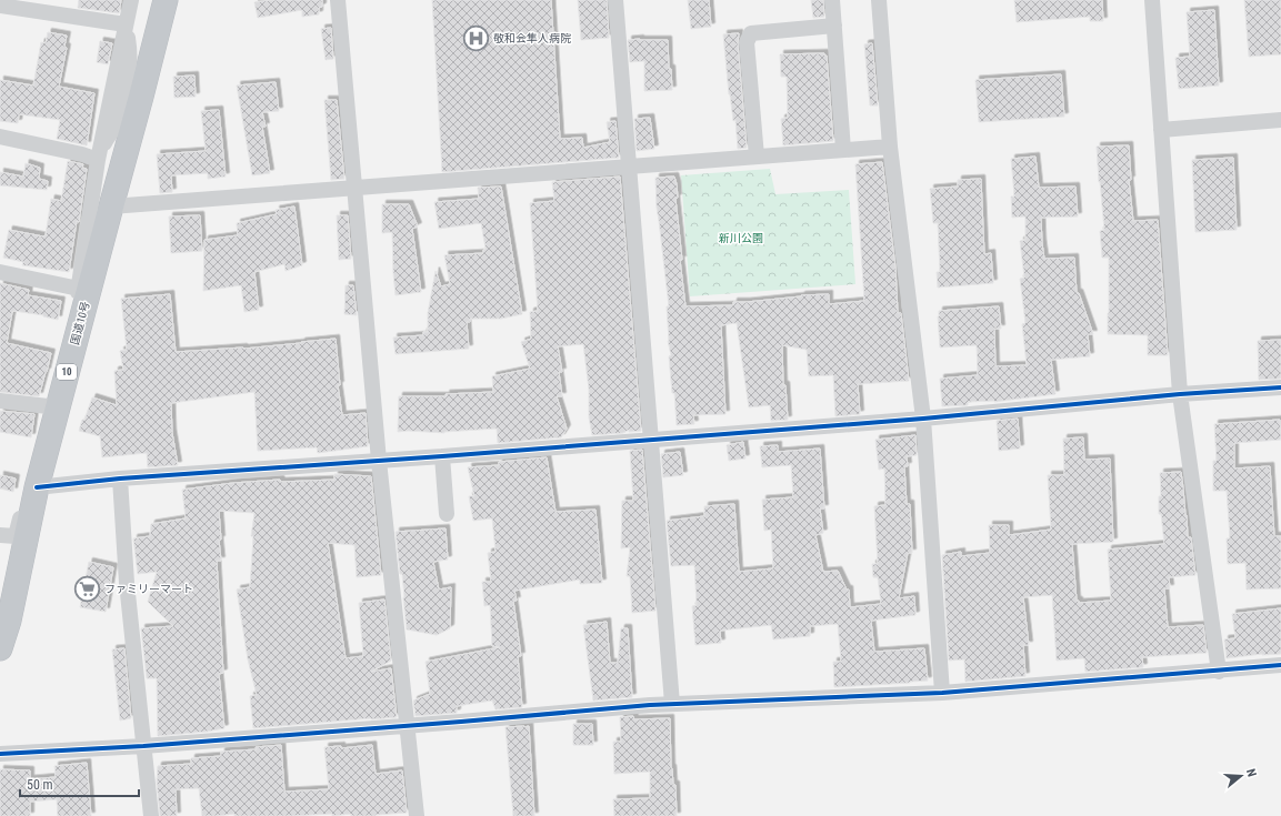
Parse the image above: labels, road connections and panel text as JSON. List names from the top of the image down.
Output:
{
  "streets": {
    "highway": ["国道10号", "10"]
  },
  "parks": ["新川公園"],
  "places": {
    "hospital": ["敬和会隼人病院"],
    "supermarket": ["ファミリーマート"]
  },
  "scale_bar": "50 m",
  "north": "right"
}
